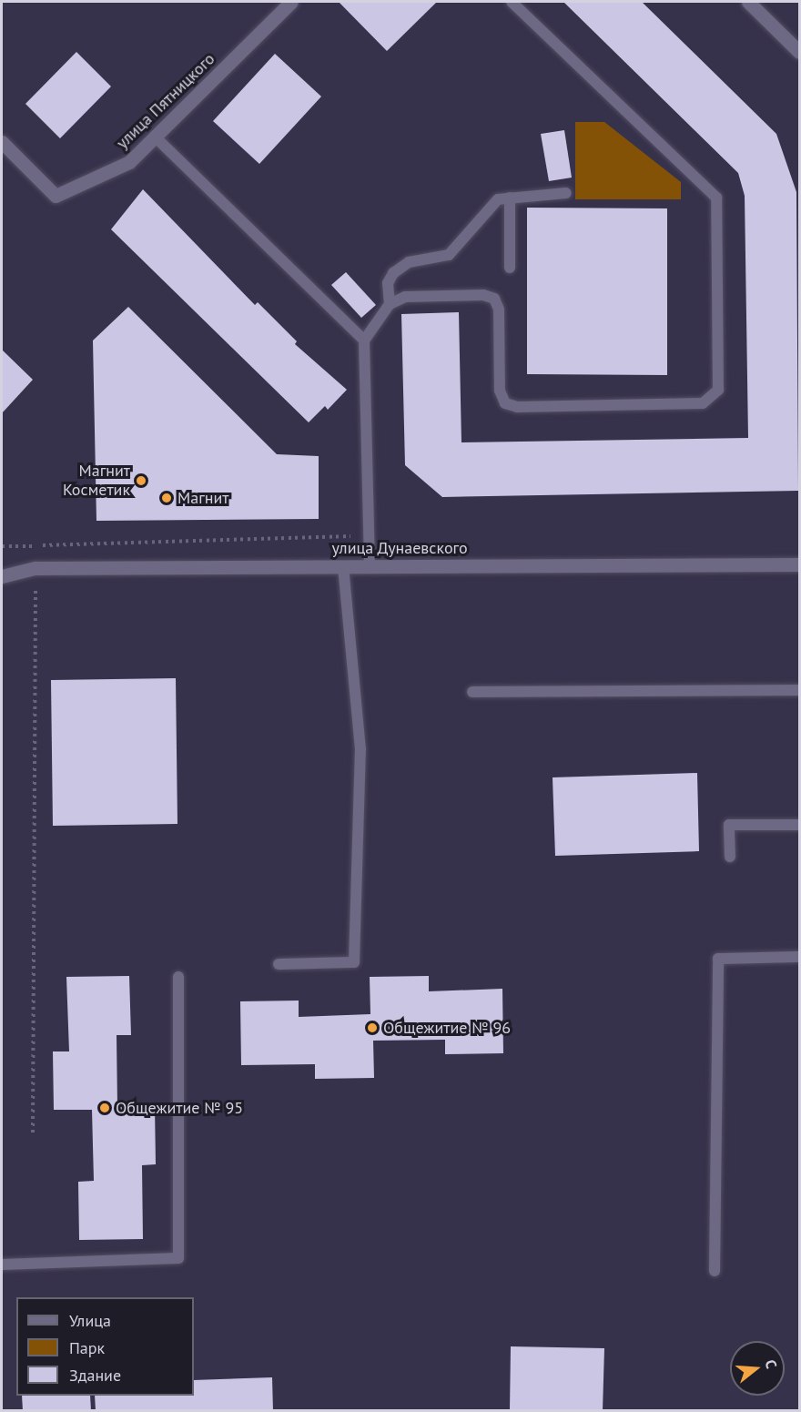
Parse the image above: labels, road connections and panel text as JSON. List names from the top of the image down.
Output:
{
  "streets": {
    "street": ["улица Пятницкого", "улица Дунаевского"]
  },
  "places": [
    "Магнит Косметик",
    "Магнит",
    "Общежитие № 96",
    "Общежитие № 95"
  ],
  "legend": ["Улица", "Парк", "Здание"],
  "north": "right"
}
